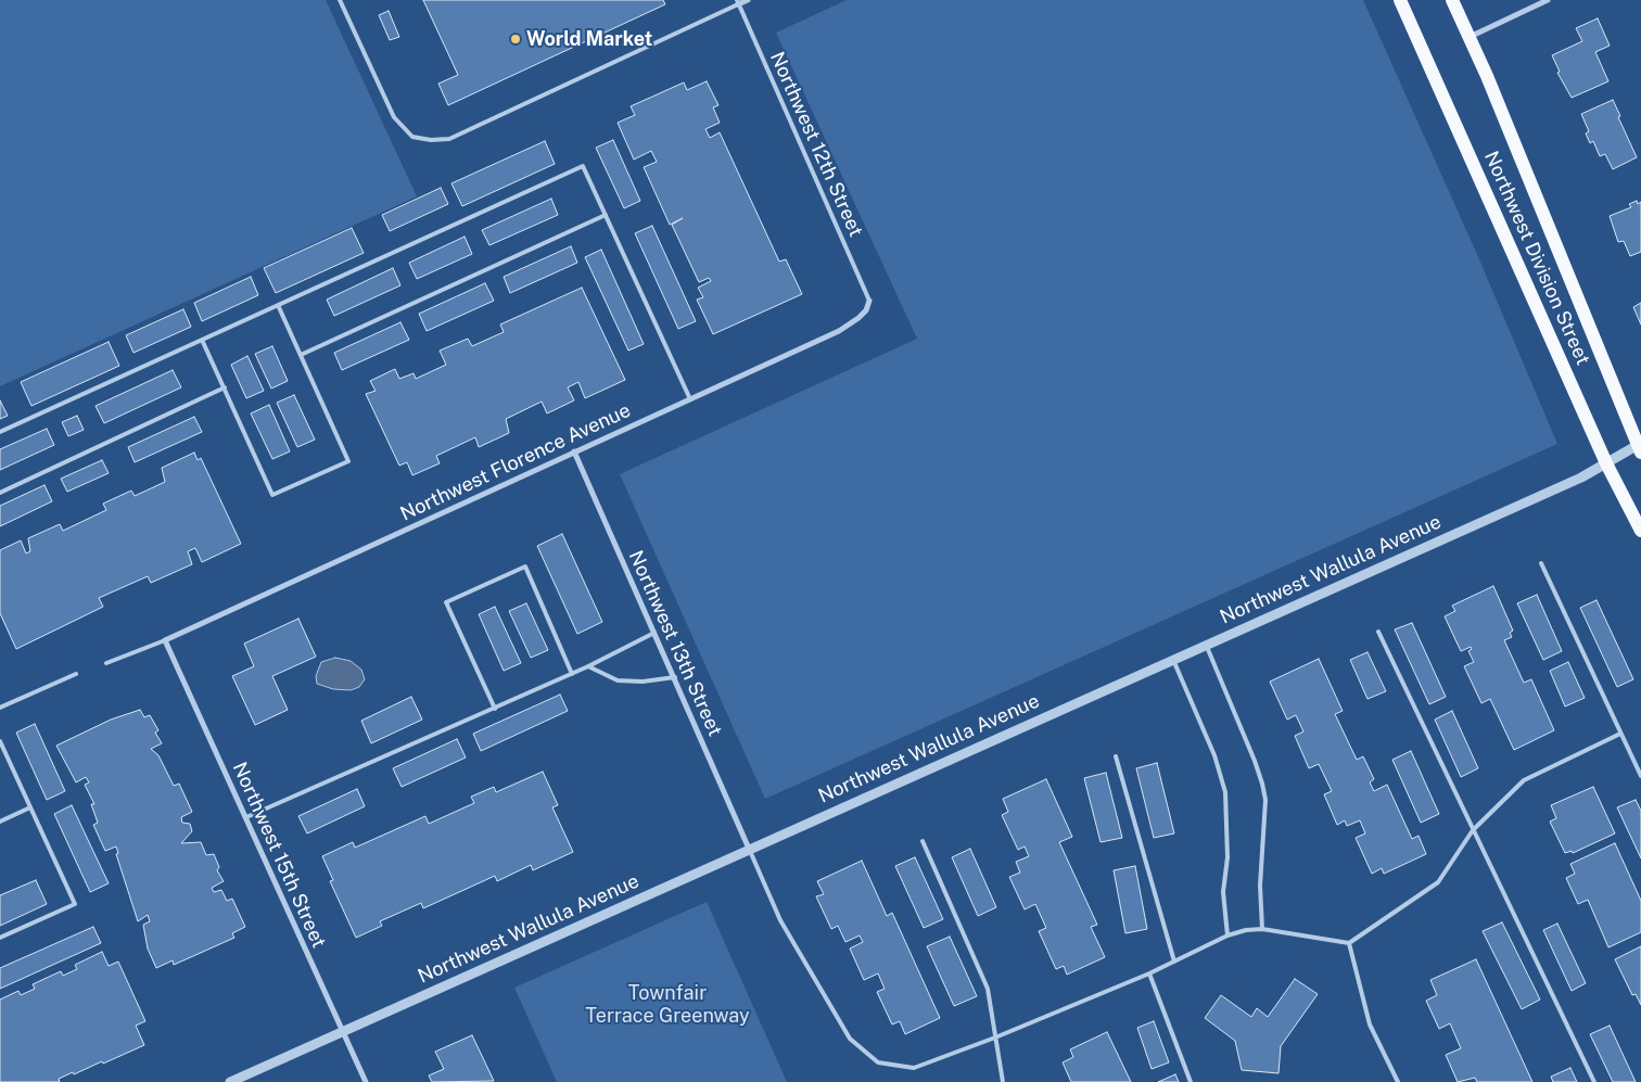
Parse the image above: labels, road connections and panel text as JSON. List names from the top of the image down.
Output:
{
  "streets": {
    "main road": ["Northwest Division Street"],
    "street": [
      "Northwest Florence Avenue",
      "Northwest Wallula Avenue",
      "Northwest 13th Street",
      "Northwest 15th Street"
    ],
    "lane": ["Northwest 12th Street"]
  },
  "crossings": [
    ["Northwest 12th Street", "Northwest Florence Avenue"],
    ["Northwest Division Street", "Northwest Wallula Avenue"],
    ["Northwest Florence Avenue", "Northwest 13th Street"],
    ["Northwest Florence Avenue", "Northwest 15th Street"],
    ["Northwest Wallula Avenue", "Northwest 13th Street"],
    ["Northwest Wallula Avenue", "Northwest 15th Street"]
  ],
  "parks": ["Townfair Terrace Greenway"],
  "places": ["World Market"]
}
